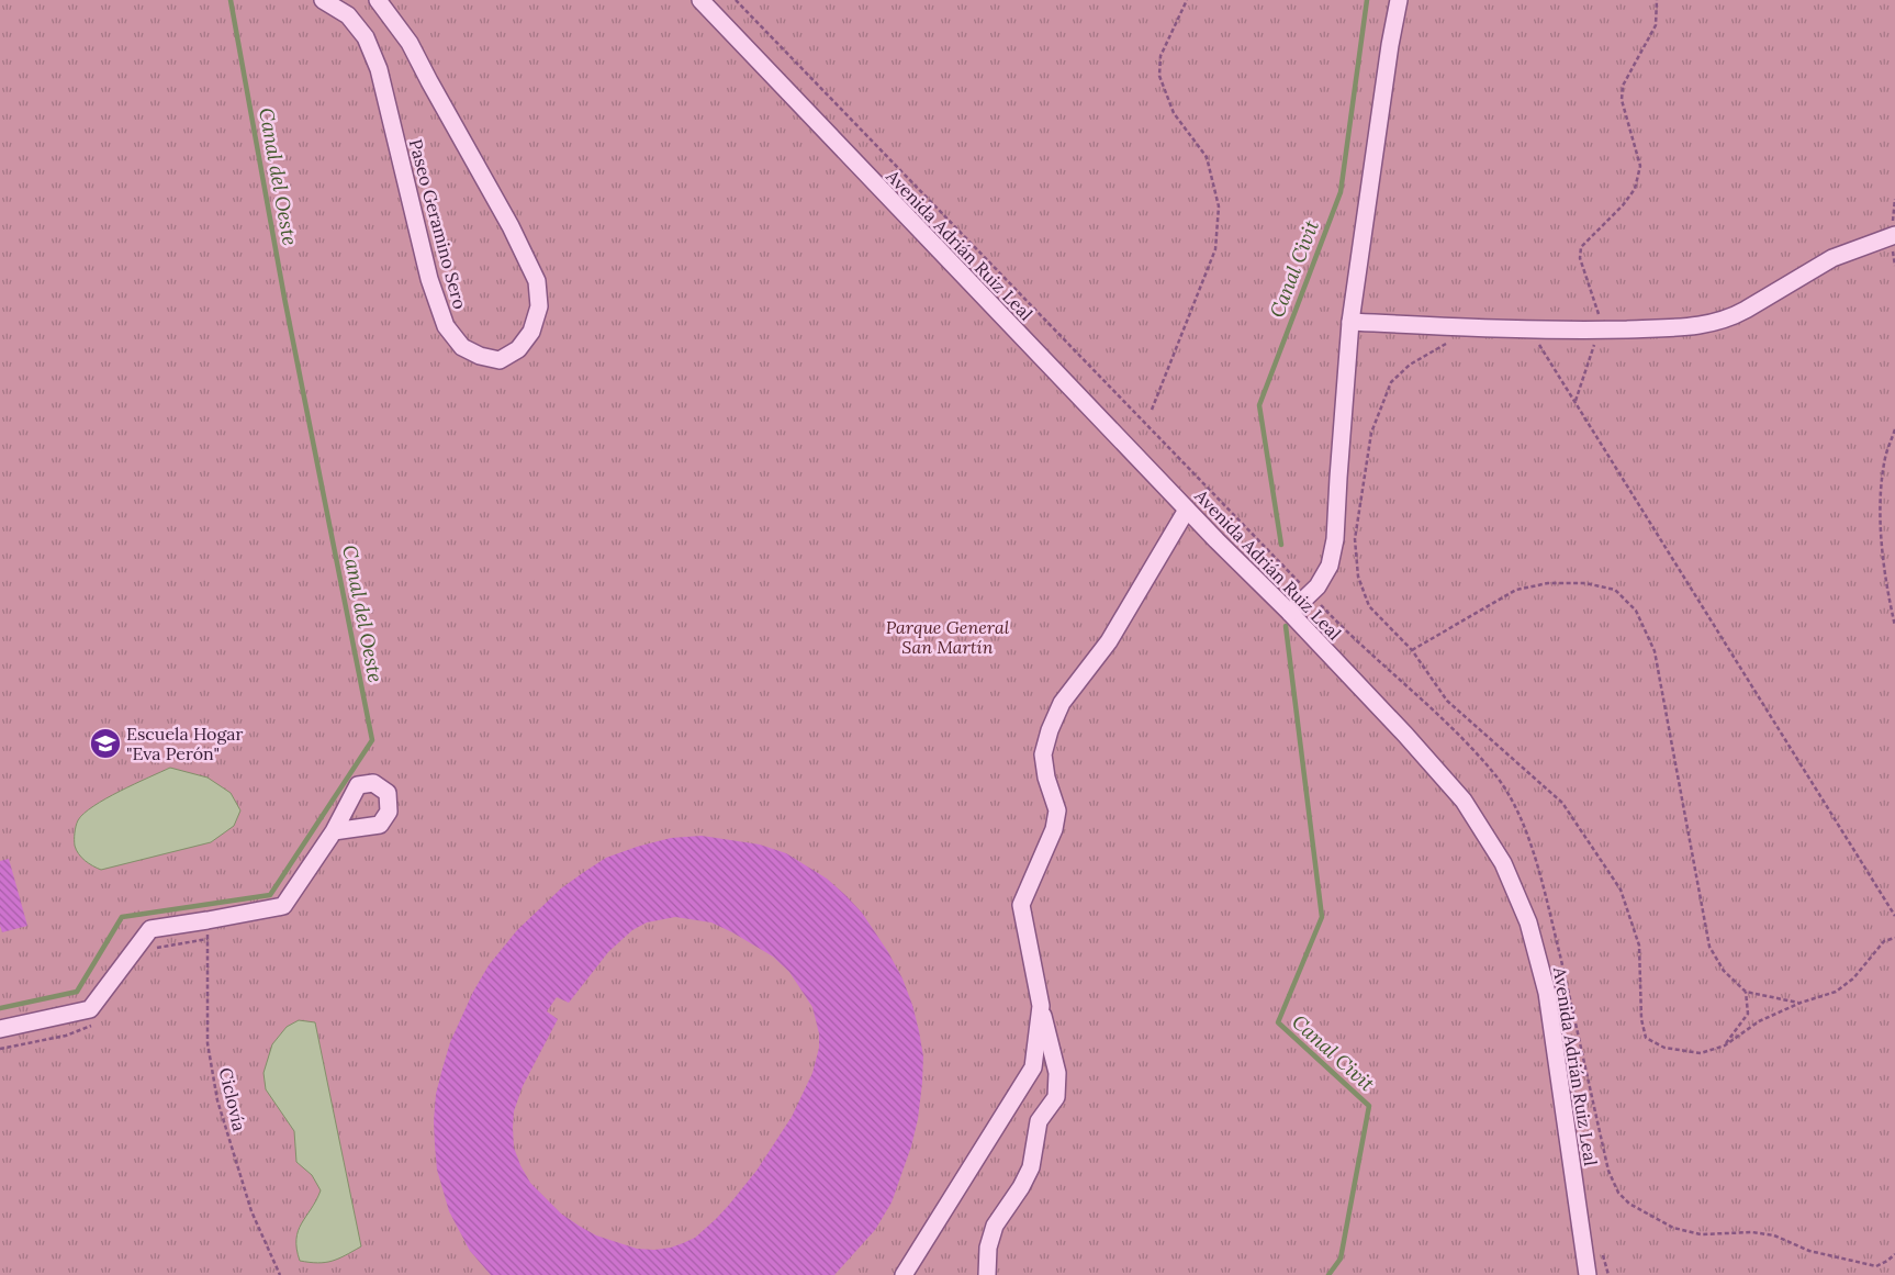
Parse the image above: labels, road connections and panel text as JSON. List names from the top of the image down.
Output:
{
  "streets": {
    "street": ["Paseo Geramino Sero", "Avenida Adrián Ruiz Leal"],
    "path": ["Ciclovía"]
  },
  "water": ["Canal del Oeste", "Canal Civit"],
  "parks": ["Parque General San Martín"],
  "places": {
    "school or university": ["Escuela Hogar \"Eva Perón\""]
  }
}
